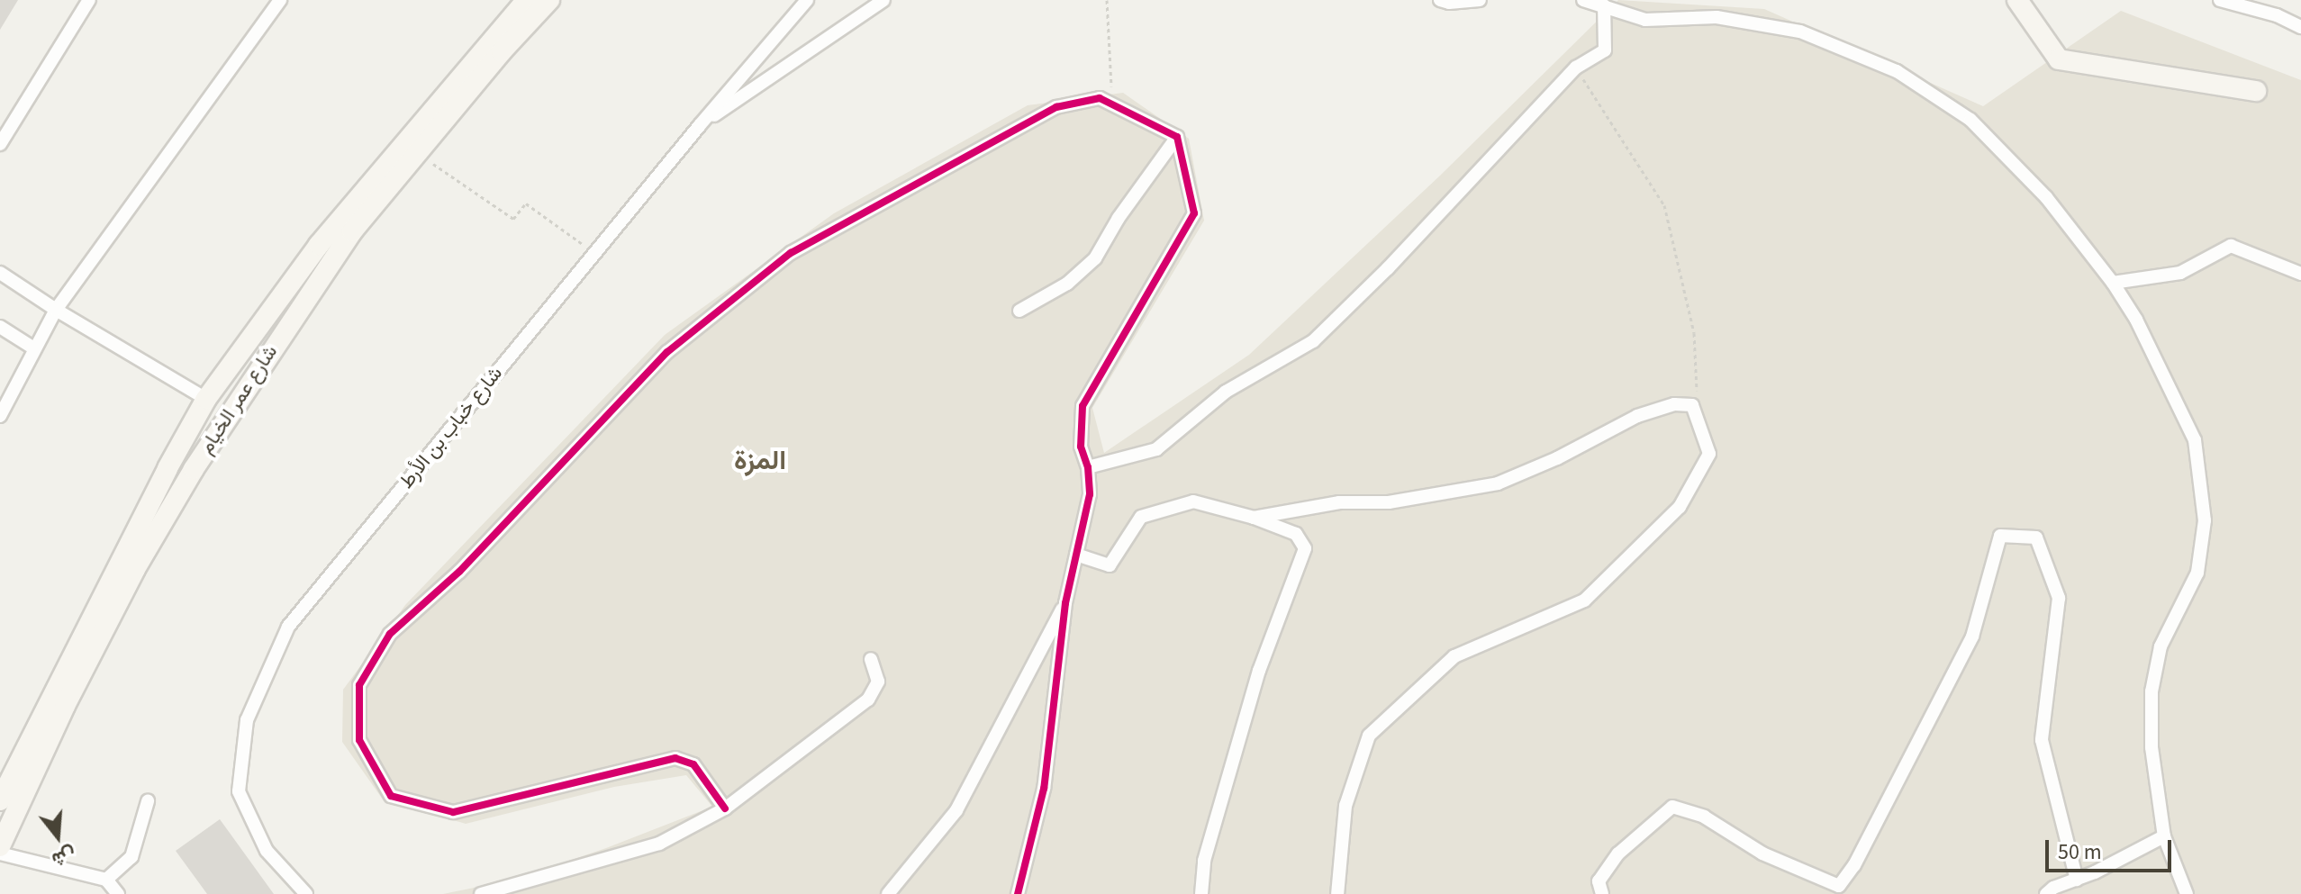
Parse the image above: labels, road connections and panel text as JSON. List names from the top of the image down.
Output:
{
  "streets": {
    "street": ["شارع عمر الخيام", "شارع خباب بن الأرط"]
  },
  "districts": ["المزة"],
  "scale_bar": "50 m",
  "north": "bottom"
}
